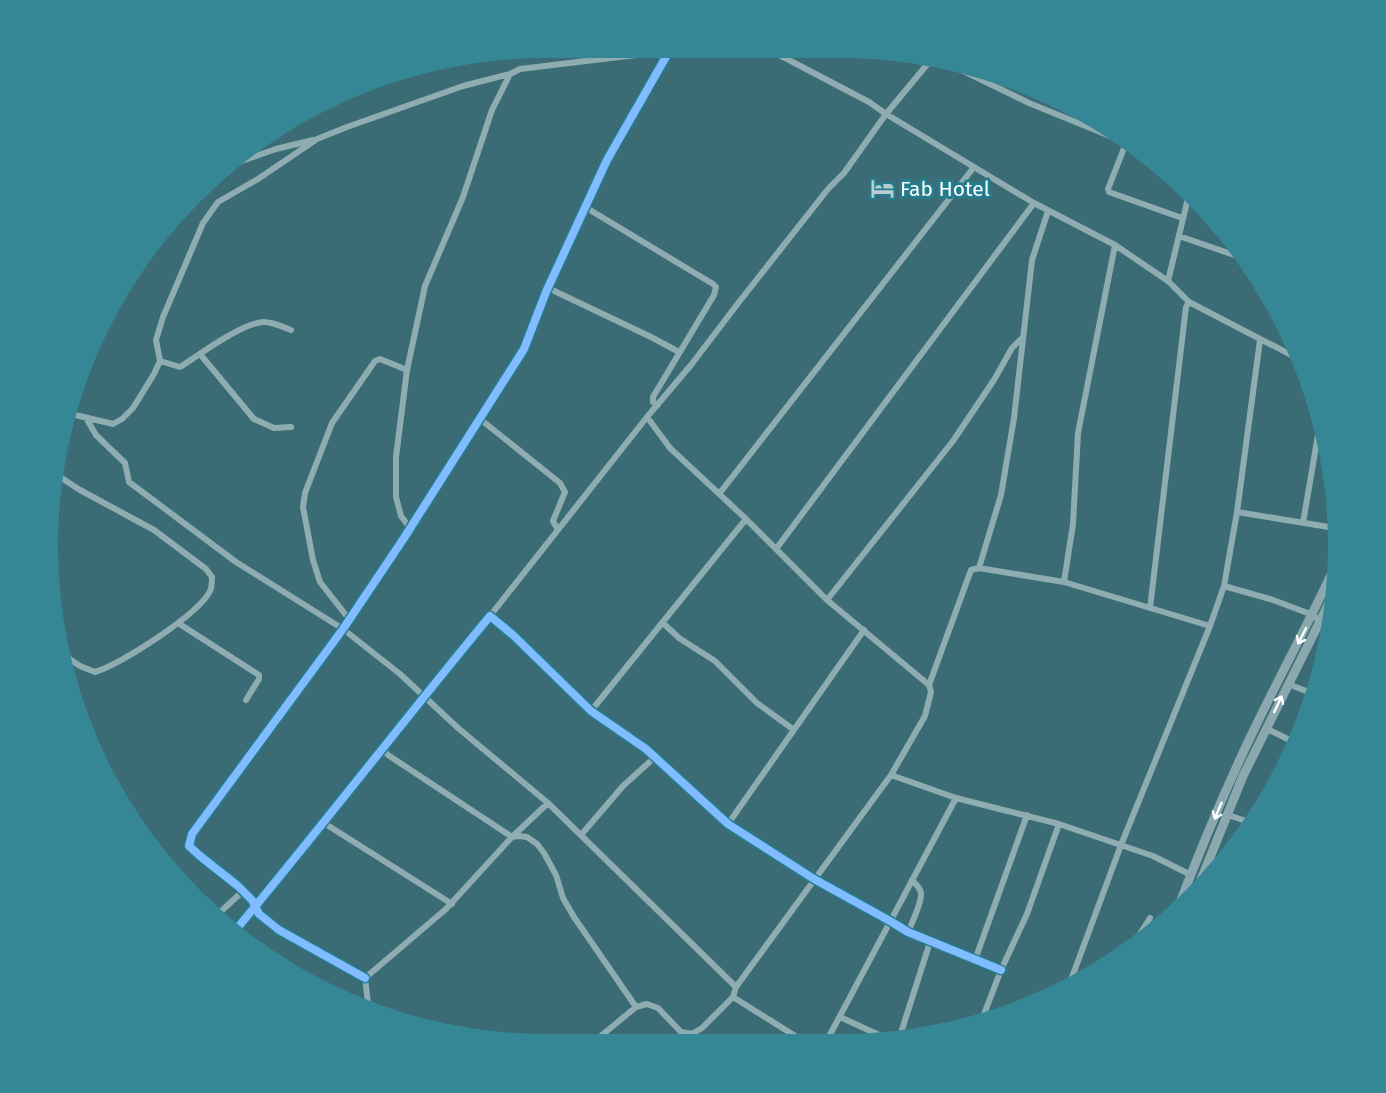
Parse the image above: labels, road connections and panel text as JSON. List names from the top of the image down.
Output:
{
  "places": {
    "hotel": ["Fab Hotel"]
  }
}
